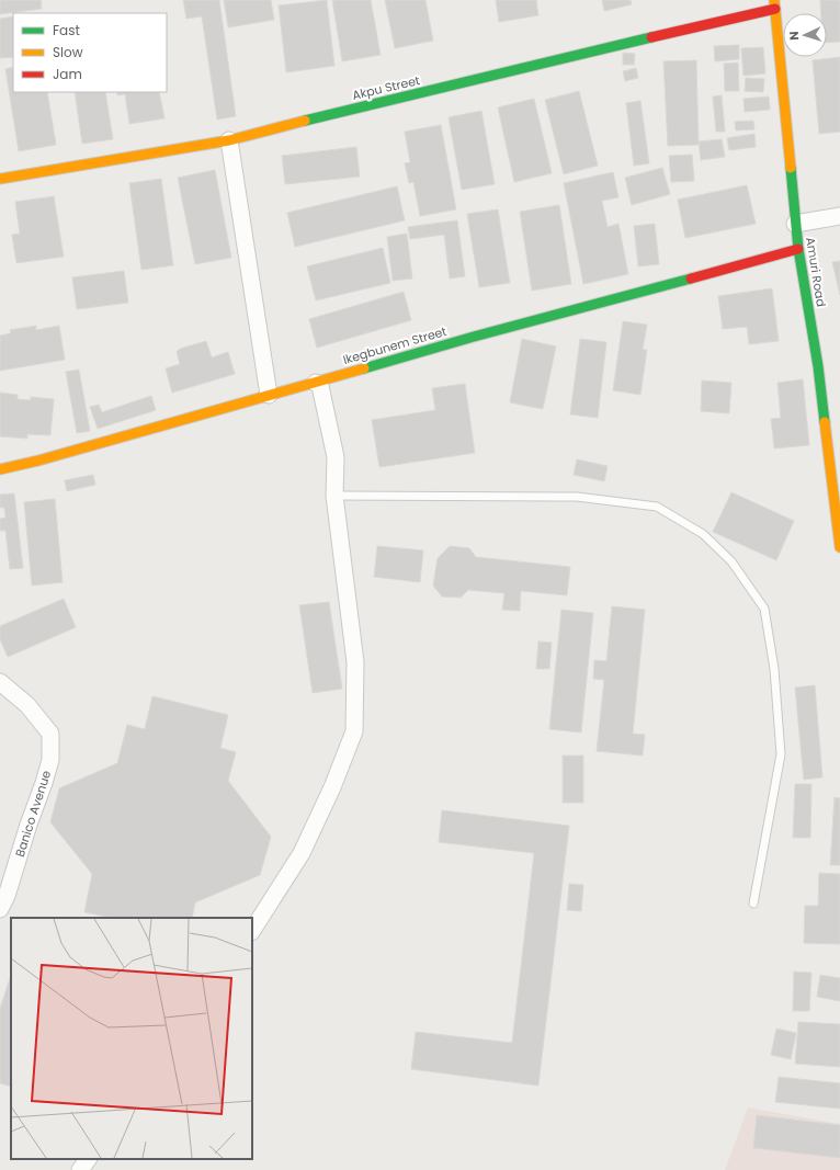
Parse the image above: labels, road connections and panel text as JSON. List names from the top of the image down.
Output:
{
  "streets": {
    "street": [
      "Akpu Street",
      "Amuri Road",
      "Ikegbunem Street",
      "Banico Avenue"
    ]
  },
  "crossings": [
    ["Akpu Street", "Amuri Road"],
    ["Amuri Road", "Ikegbunem Street"]
  ],
  "legend": ["Fast", "Slow", "Jam"],
  "north": "left"
}
